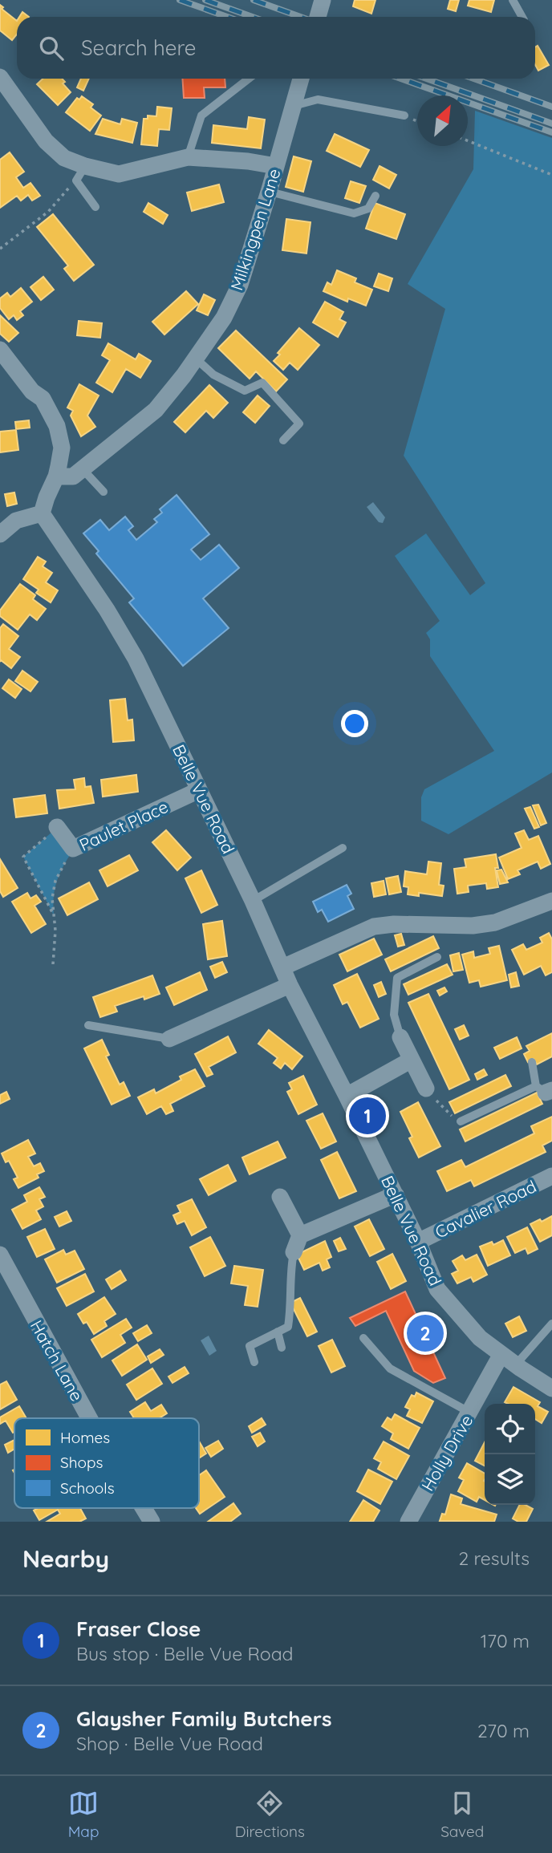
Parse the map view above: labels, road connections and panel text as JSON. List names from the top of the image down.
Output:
{
  "streets": {
    "street": [
      "Milkingpen Lane",
      "Belle Vue Road",
      "Paulet Place",
      "Cavalier Road",
      "Hatch Lane",
      "Holly Drive"
    ]
  },
  "crossings": [
    ["Belle Vue Road", "Paulet Place"],
    ["Belle Vue Road", "Cavalier Road"],
    ["Belle Vue Road", "Holly Drive"]
  ],
  "legend": ["Homes", "Shops", "Schools"],
  "north": "top right",
  "page": {
    "search": "Search here",
    "pins": ["1", "2"],
    "heading": ["Nearby", "2 results"],
    "list": [
      {
        "mark": "1",
        "name": "Fraser Close",
        "note": "Bus stop · Belle Vue Road",
        "value": "170 m"
      },
      {
        "mark": "2",
        "name": "Glaysher Family Butchers",
        "note": "Shop · Belle Vue Road",
        "value": "270 m"
      }
    ],
    "nav": ["Map", "Directions", "Saved"]
  }
}
